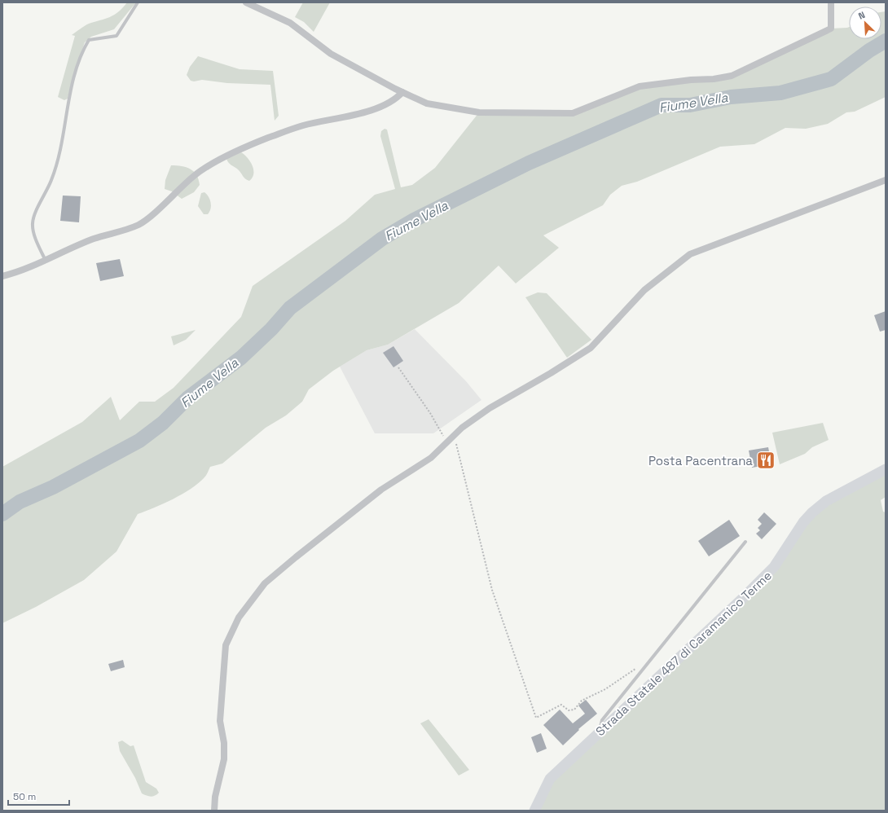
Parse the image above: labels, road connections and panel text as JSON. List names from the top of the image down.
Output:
{
  "streets": {
    "main road": ["Strada Statale 487 di Caramanico Terme"]
  },
  "water": ["Fiume Vella"],
  "places": {
    "restaurant": ["Posta Pacentrana"]
  },
  "scale_bar": "50 m",
  "north": "top left"
}
